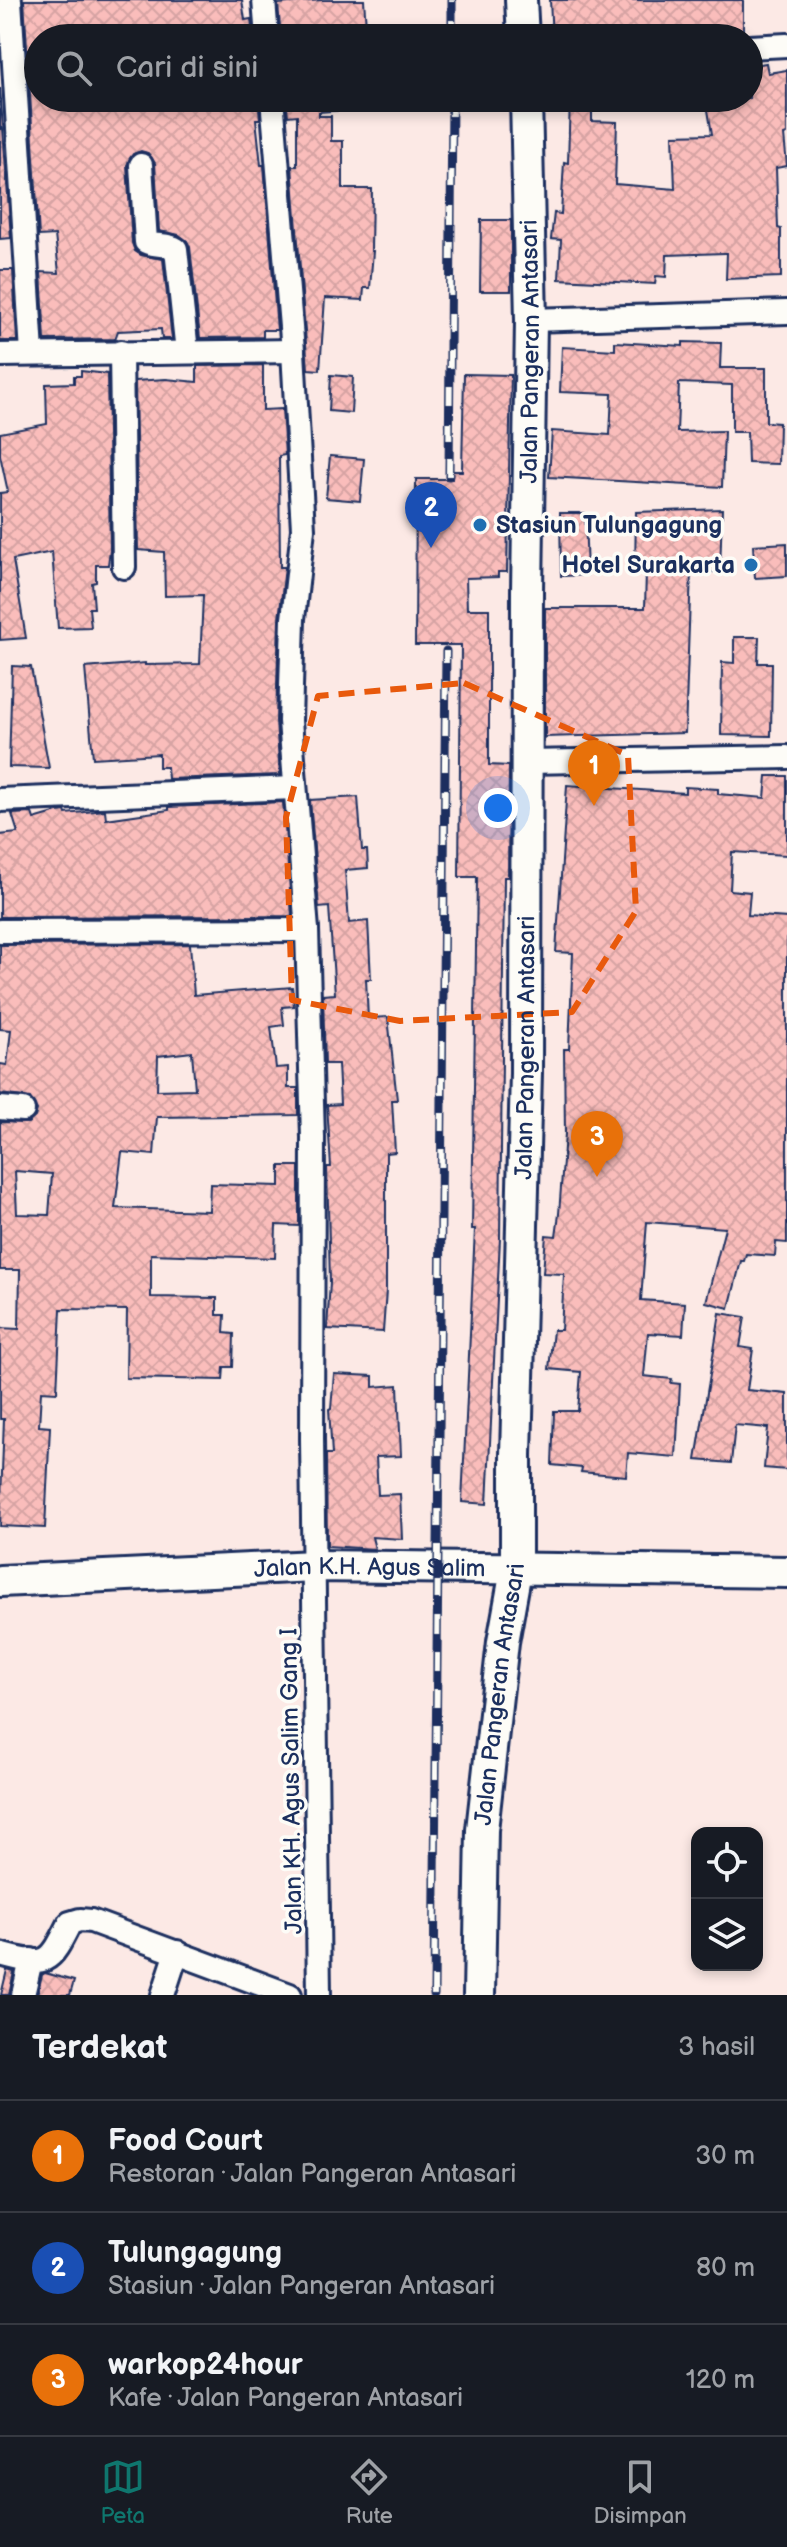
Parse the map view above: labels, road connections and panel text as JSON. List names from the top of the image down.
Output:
{
  "streets": {
    "main road": ["Jalan Pangeran Antasari", "Jalan K.H. Agus Salim"],
    "street": ["Jalan KH. Agus Salim Gang I"]
  },
  "crossings": [
    ["Jalan Pangeran Antasari", "Jalan K.H. Agus Salim"],
    ["Jalan K.H. Agus Salim", "Jalan KH. Agus Salim Gang I"]
  ],
  "places": ["Stasiun Tulungagung", "Hotel Surakarta"],
  "page": {
    "search": "Cari di sini",
    "pins": ["2", "1", "3"],
    "heading": ["Terdekat", "3 hasil"],
    "list": [
      {
        "mark": "1",
        "name": "Food Court",
        "note": "Restoran · Jalan Pangeran Antasari",
        "value": "30 m"
      },
      {
        "mark": "2",
        "name": "Tulungagung",
        "note": "Stasiun · Jalan Pangeran Antasari",
        "value": "80 m"
      },
      {
        "mark": "3",
        "name": "warkop24hour",
        "note": "Kafe · Jalan Pangeran Antasari",
        "value": "120 m"
      }
    ],
    "nav": ["Peta", "Rute", "Disimpan"]
  }
}
